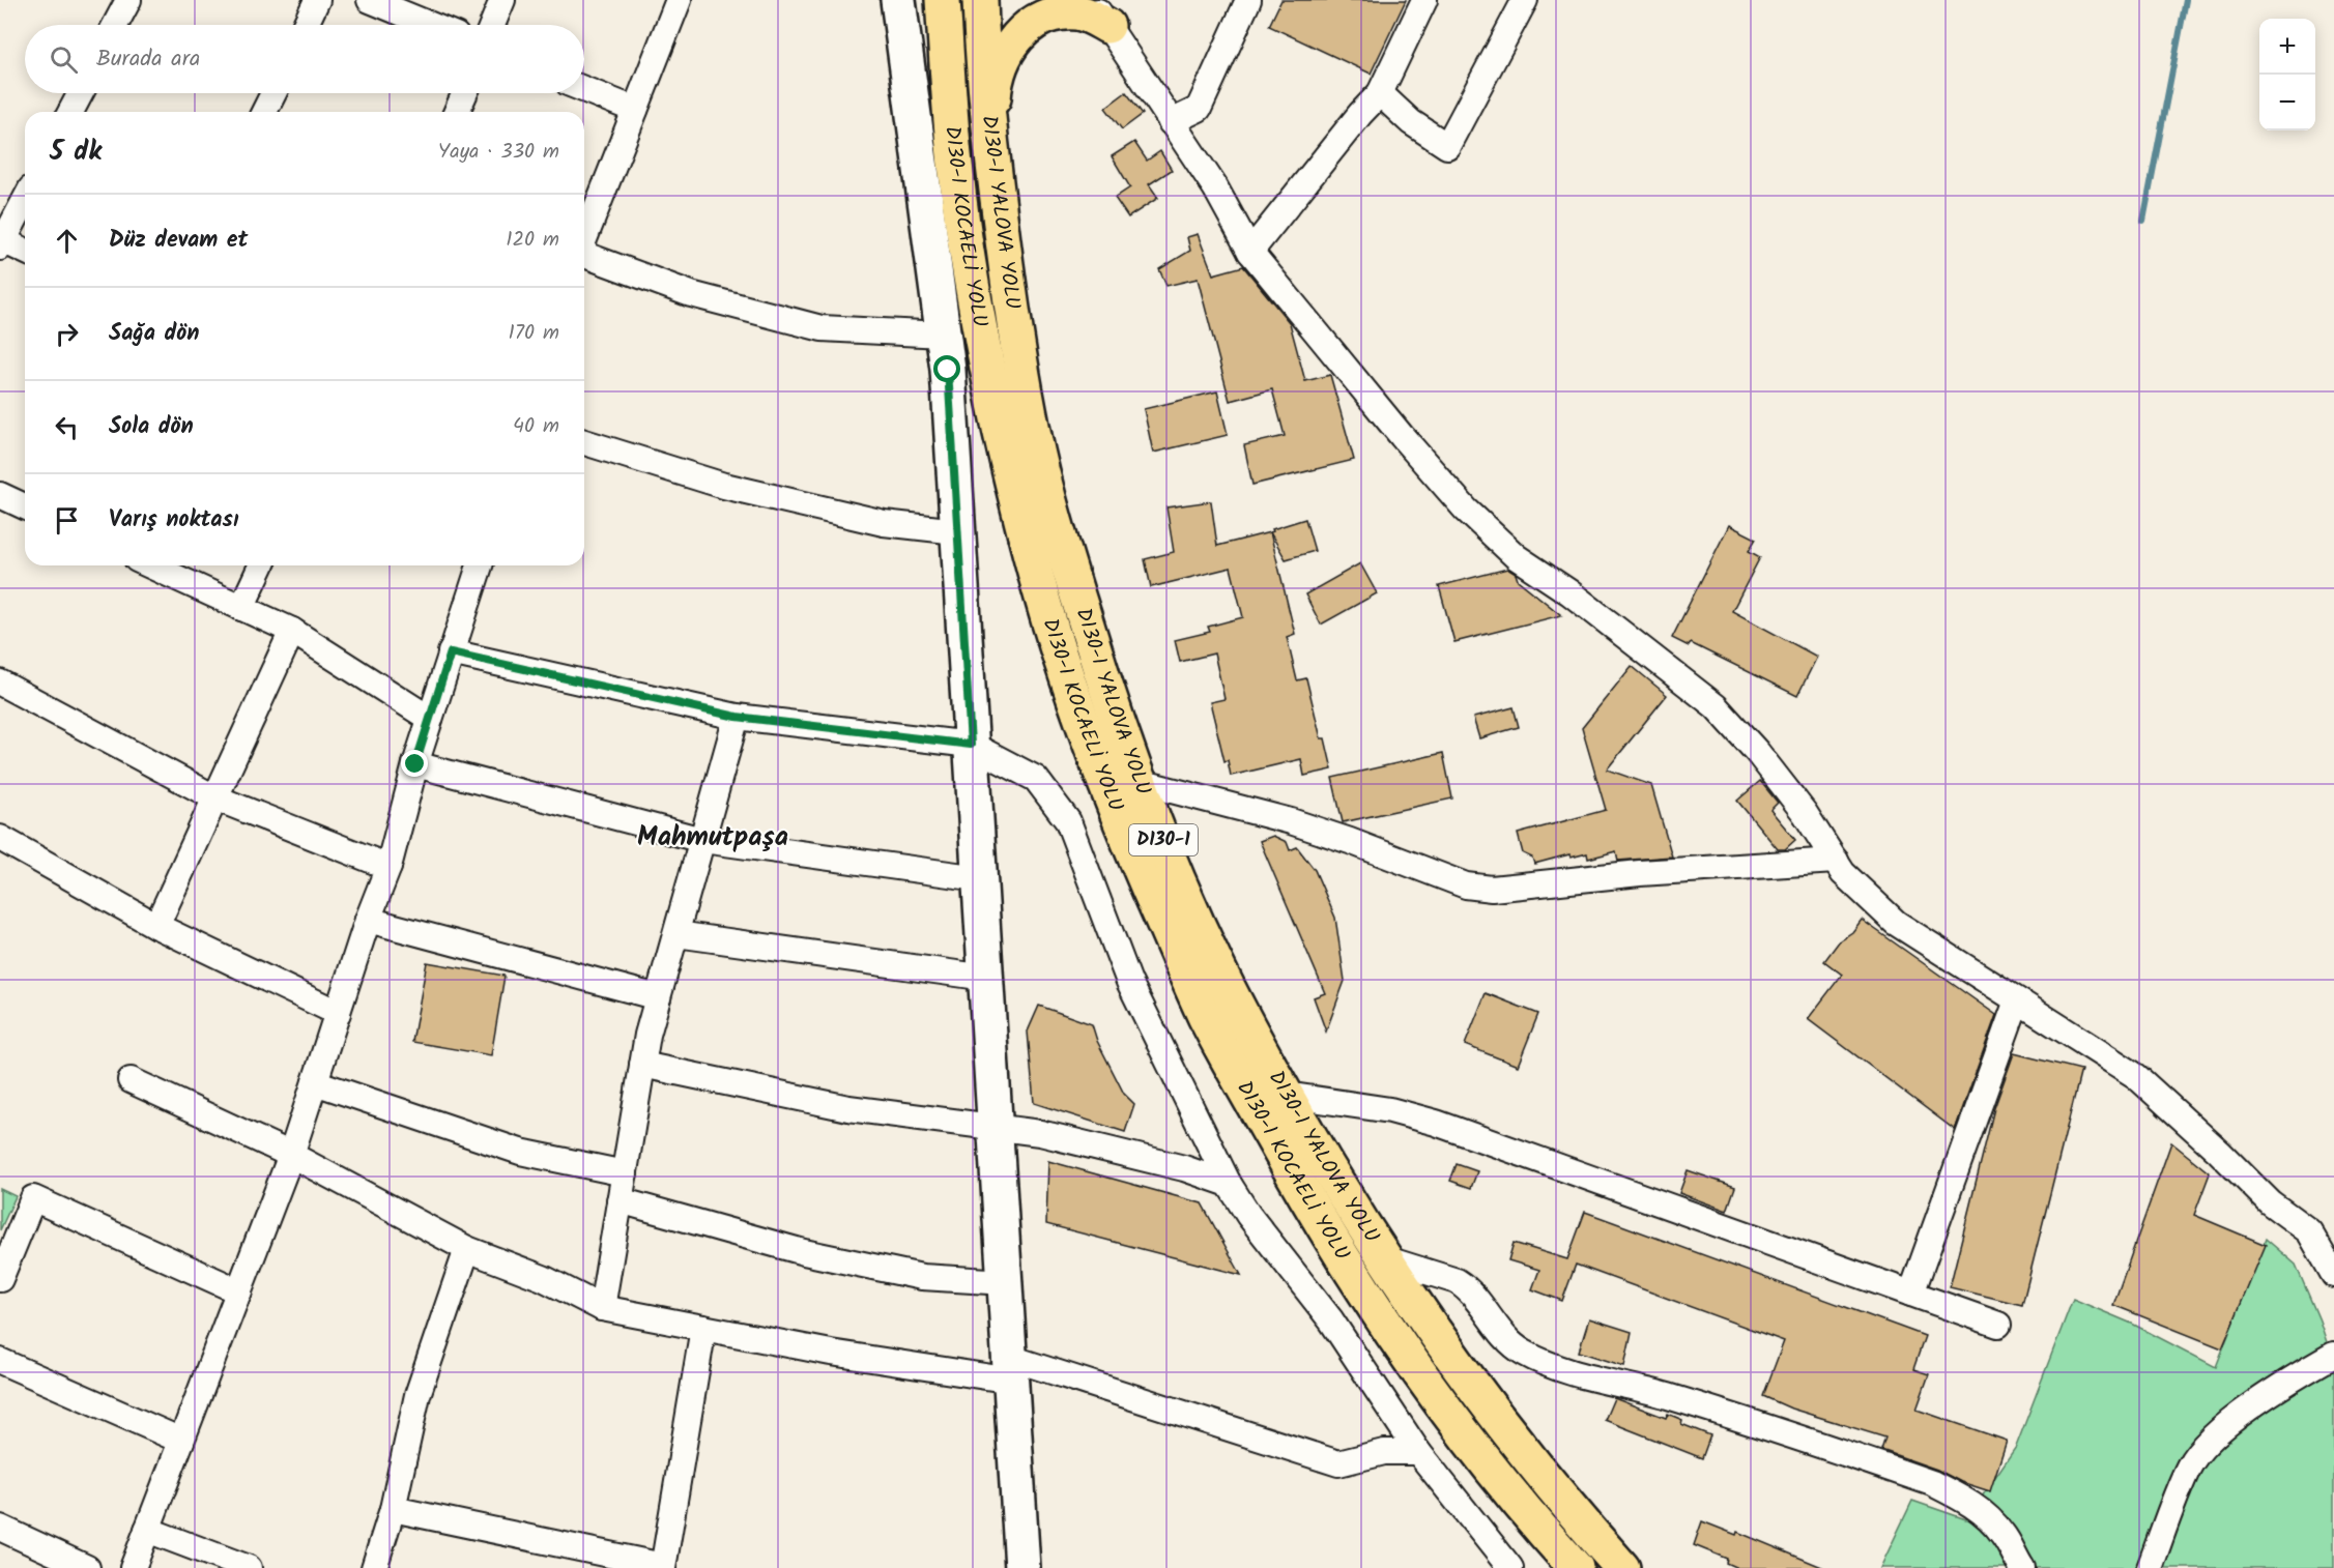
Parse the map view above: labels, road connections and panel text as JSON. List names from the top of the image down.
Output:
{
  "streets": {
    "highway": ["D130-1 YALOVA YOLU", "D130-1 KOCAELİ YOLU", "D130-1"]
  },
  "districts": ["Mahmutpaşa"],
  "page": {
    "map_buttons": ["+", "−"],
    "search": "Burada ara",
    "heading": ["5 dk", "Yaya · 330 m"],
    "list": [
      ["Düz devam et", "120 m"],
      ["Sağa dön", "170 m"],
      ["Sola dön", "40 m"],
      "Varış noktası"
    ]
  }
}
